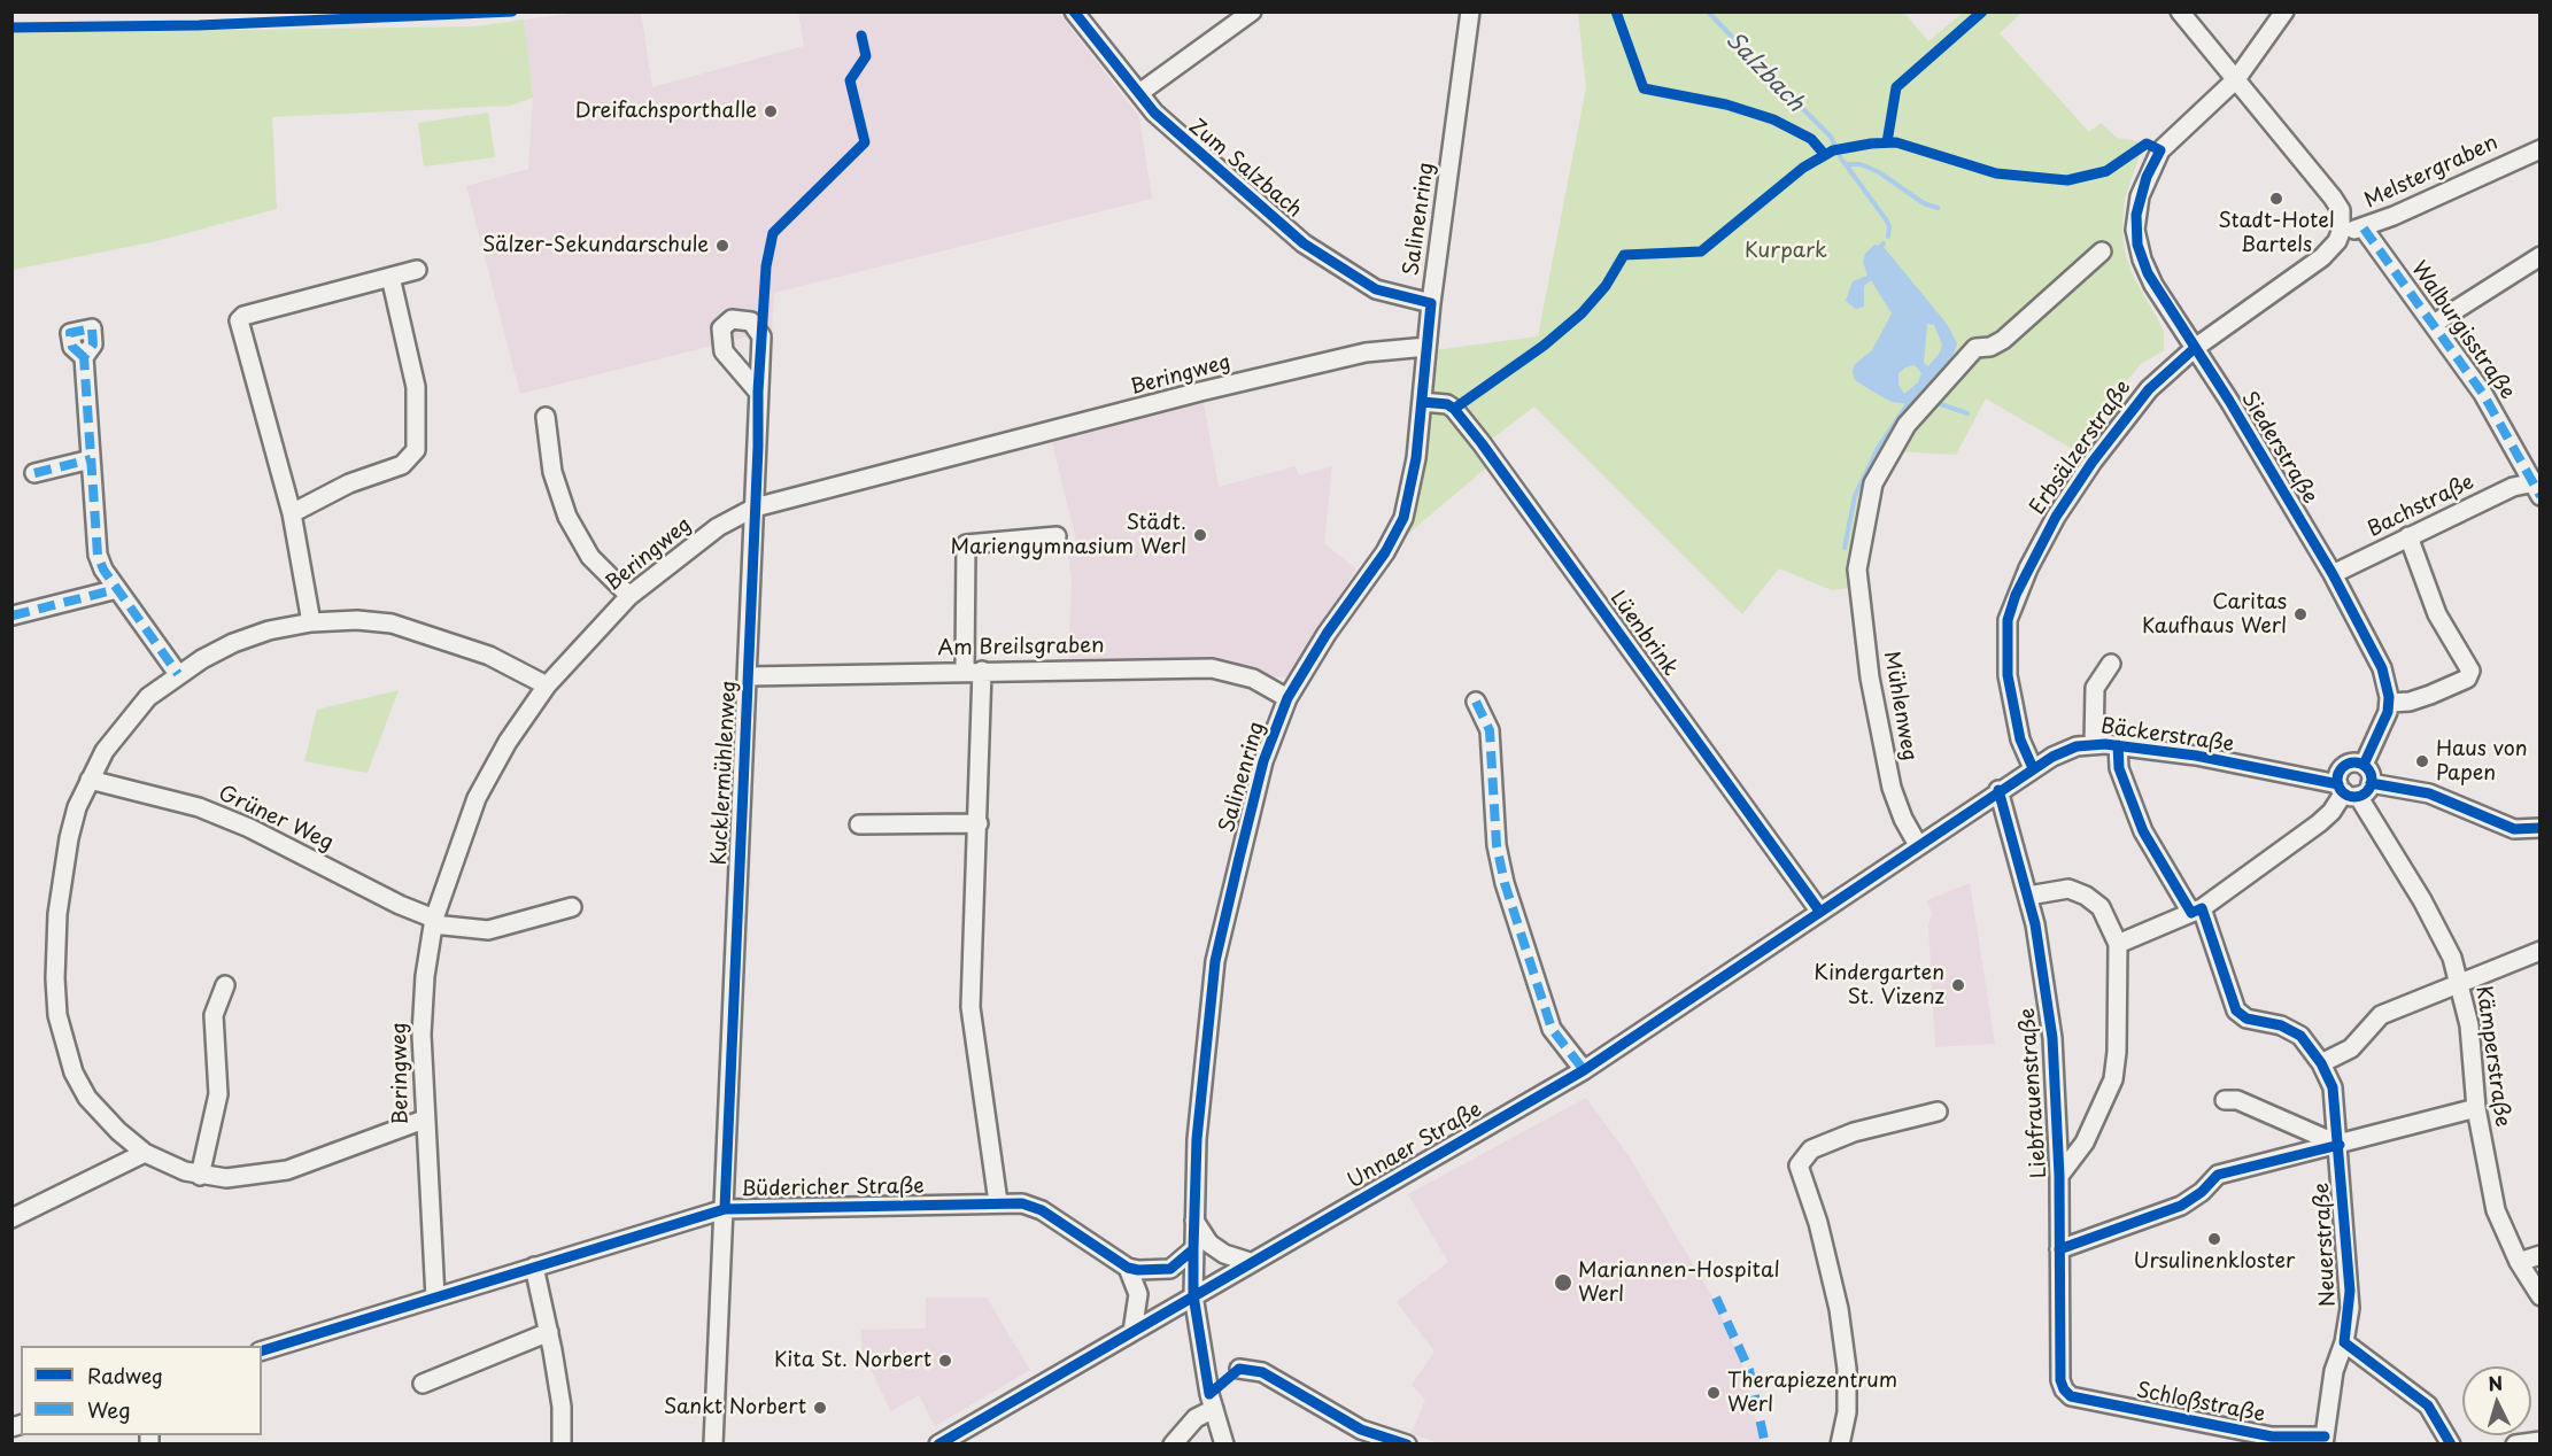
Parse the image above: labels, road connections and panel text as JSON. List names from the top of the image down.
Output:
{
  "streets": {
    "street": [
      "Zum Salzbach",
      "Melstergraben",
      "Salinenring",
      "Walburgisstraße",
      "Beringweg",
      "Erbsälzerstraße",
      "Siederstraße",
      "Bachstraße",
      "Lüenbrink",
      "Am Breilsgraben",
      "Mühlenweg",
      "Bäckerstraße",
      "Kucklermühlenweg",
      "Grüner Weg",
      "Kämperstraße",
      "Liebfrauenstraße",
      "Unnaer Straße",
      "Büdericher Straße",
      "Neuerstraße",
      "Schloßstraße"
    ]
  },
  "crossings": [
    ["Zum Salzbach", "Salinenring"],
    ["Melstergraben", "Walburgisstraße"],
    ["Melstergraben", "Erbsälzerstraße"],
    ["Salinenring", "Beringweg"],
    ["Salinenring", "Lüenbrink"],
    ["Salinenring", "Am Breilsgraben"],
    ["Salinenring", "Unnaer Straße"],
    ["Salinenring", "Büdericher Straße"],
    ["Walburgisstraße", "Bachstraße"],
    ["Beringweg", "Kucklermühlenweg"],
    ["Beringweg", "Grüner Weg"],
    ["Beringweg", "Büdericher Straße"],
    ["Erbsälzerstraße", "Siederstraße"],
    ["Erbsälzerstraße", "Bäckerstraße"],
    ["Siederstraße", "Bachstraße"],
    ["Siederstraße", "Bäckerstraße"],
    ["Siederstraße", "Kämperstraße"],
    ["Lüenbrink", "Unnaer Straße"],
    ["Am Breilsgraben", "Kucklermühlenweg"],
    ["Mühlenweg", "Bäckerstraße"],
    ["Bäckerstraße", "Kämperstraße"],
    ["Bäckerstraße", "Liebfrauenstraße"],
    ["Bäckerstraße", "Unnaer Straße"],
    ["Kucklermühlenweg", "Büdericher Straße"],
    ["Liebfrauenstraße", "Schloßstraße"],
    ["Neuerstraße", "Schloßstraße"]
  ],
  "water": ["Salzbach"],
  "parks": ["Kurpark"],
  "places": [
    "Dreifachsporthalle",
    "Stadt-Hotel Bartels",
    "Sälzer-Sekundarschule",
    "Städt. Mariengymnasium Werl",
    "Caritas Kaufhaus Werl",
    "Haus von Papen",
    "Kindergarten St. Vizenz",
    "Ursulinenkloster",
    "Mariannen-Hospital Werl",
    "Kita St. Norbert",
    "Therapiezentrum Werl",
    "Sankt Norbert"
  ],
  "legend": ["Radweg", "Weg"],
  "north": "top"
}
